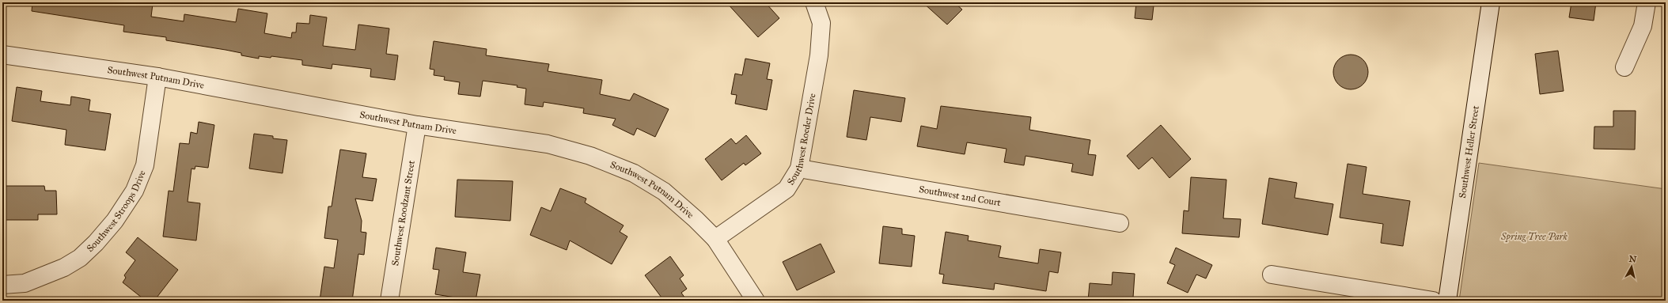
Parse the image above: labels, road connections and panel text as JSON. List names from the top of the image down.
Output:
{
  "streets": {
    "street": [
      "Southwest Putnam Drive",
      "Southwest Roeder Drive",
      "Southwest Heller Street",
      "Southwest 2nd Court",
      "Southwest Stroops Drive",
      "Southwest Roodzant Street"
    ]
  },
  "crossings": [
    ["Southwest Putnam Drive", "Southwest Roeder Drive"],
    ["Southwest Putnam Drive", "Southwest Stroops Drive"],
    ["Southwest Putnam Drive", "Southwest Roodzant Street"],
    ["Southwest Roeder Drive", "Southwest 2nd Court"]
  ],
  "parks": ["Spring Tree Park"],
  "north": "top"
}
